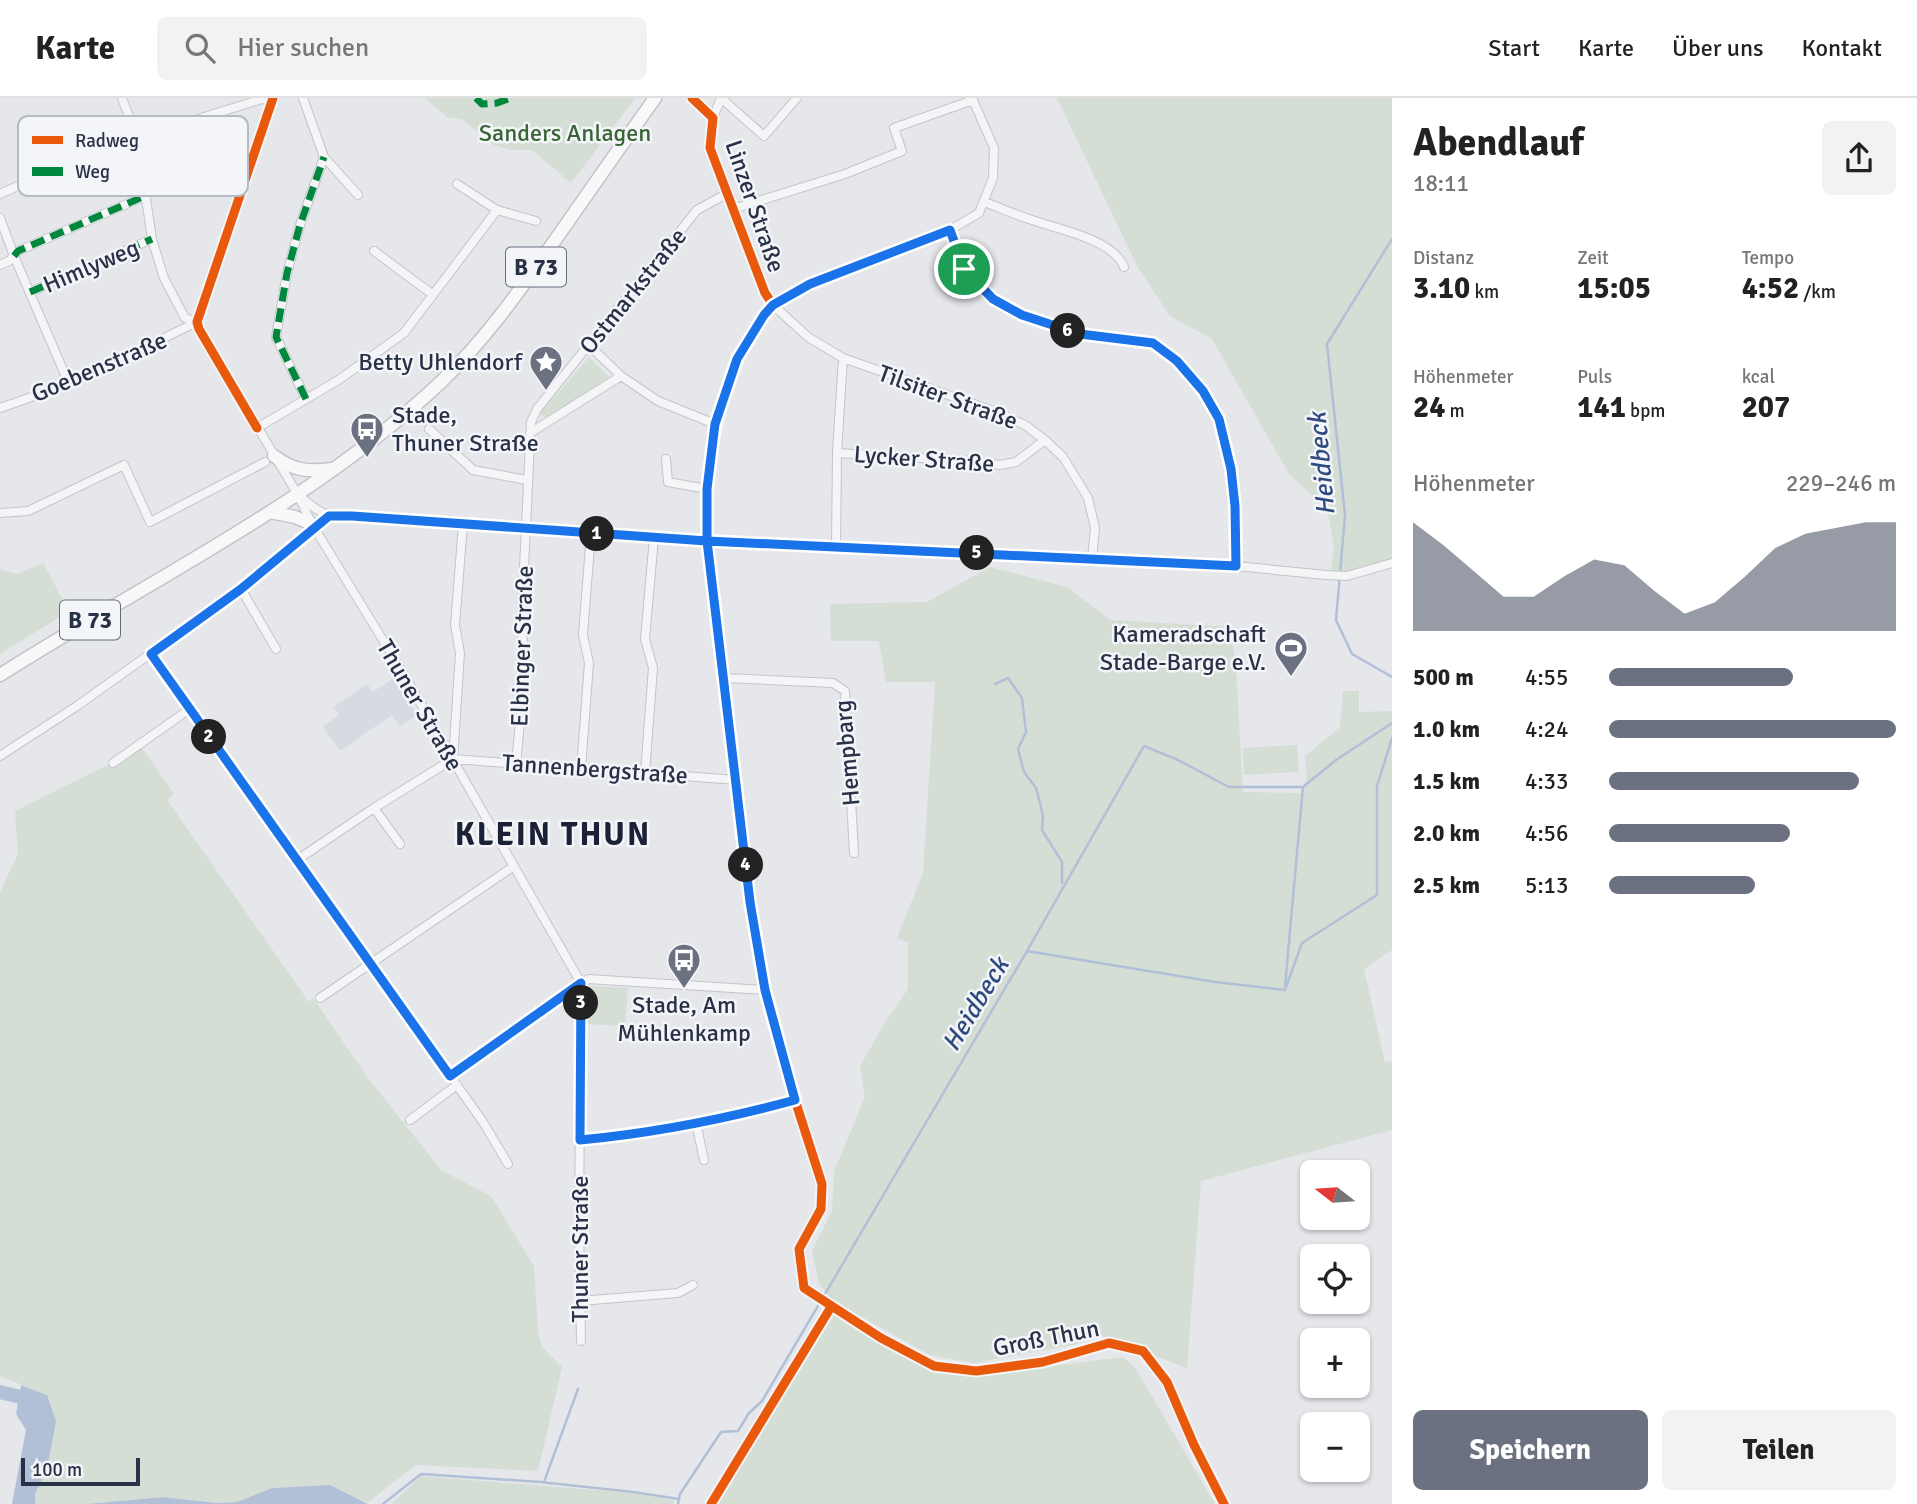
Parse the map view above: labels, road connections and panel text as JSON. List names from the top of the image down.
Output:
{
  "streets": {
    "main road": ["B 73"],
    "street": [
      "Linzer Straße",
      "Himlyweg",
      "Ostmarkstraße",
      "Goebenstraße",
      "Tilsiter Straße",
      "Lycker Straße",
      "Elbinger Straße",
      "Thuner Straße",
      "Hempbarg",
      "Tannenbergstraße",
      "Groß Thun"
    ]
  },
  "crossings": [
    ["Linzer Straße", "Ostmarkstraße"],
    ["Linzer Straße", "Tilsiter Straße"],
    ["Himlyweg", "Thuner Straße"],
    ["B 73", "Thuner Straße"],
    ["Ostmarkstraße", "Elbinger Straße"],
    ["Goebenstraße", "Thuner Straße"],
    ["Tilsiter Straße", "Lycker Straße"],
    ["Elbinger Straße", "Tannenbergstraße"],
    ["Thuner Straße", "Tannenbergstraße"]
  ],
  "districts": ["KLEIN THUN"],
  "water": ["Heidbeck"],
  "parks": ["Sanders Anlagen"],
  "places": {
    "place": ["Betty Uhlendorf"],
    "bus stop": ["Stade, Thuner Straße", "Stade, Am Mühlenkamp"],
    "sports": ["Kameradschaft Stade-Barge e.V."]
  },
  "legend": ["Radweg", "Weg"],
  "scale_bar": "100 m",
  "north": "left",
  "page": {
    "header": "Karte",
    "search": "Hier suchen",
    "nav": [
      "Start",
      "Karte",
      "Über uns",
      "Kontakt"
    ],
    "heading": ["Abendlauf", "18:11"],
    "stats": [
      ["Distanz", "3.10 km"],
      ["Zeit", "15:05"],
      ["Tempo", "4:52 /km"],
      ["Höhenmeter", "24 m"],
      ["Puls", "141 bpm"],
      ["kcal", "207"]
    ],
    "pins": [
      "6",
      "1",
      "5",
      "2",
      "4",
      "3"
    ],
    "chart": ["Höhenmeter", "229–246 m"],
    "list": [
      {
        "name": "500 m",
        "note": "4:55"
      },
      {
        "name": "1.0 km",
        "note": "4:24"
      },
      {
        "name": "1.5 km",
        "note": "4:33"
      },
      {
        "name": "2.0 km",
        "note": "4:56"
      },
      {
        "name": "2.5 km",
        "note": "5:13"
      }
    ],
    "map_buttons": ["+", "−"],
    "buttons": ["Speichern", "Teilen"],
    "scale": "100 m"
  }
}
